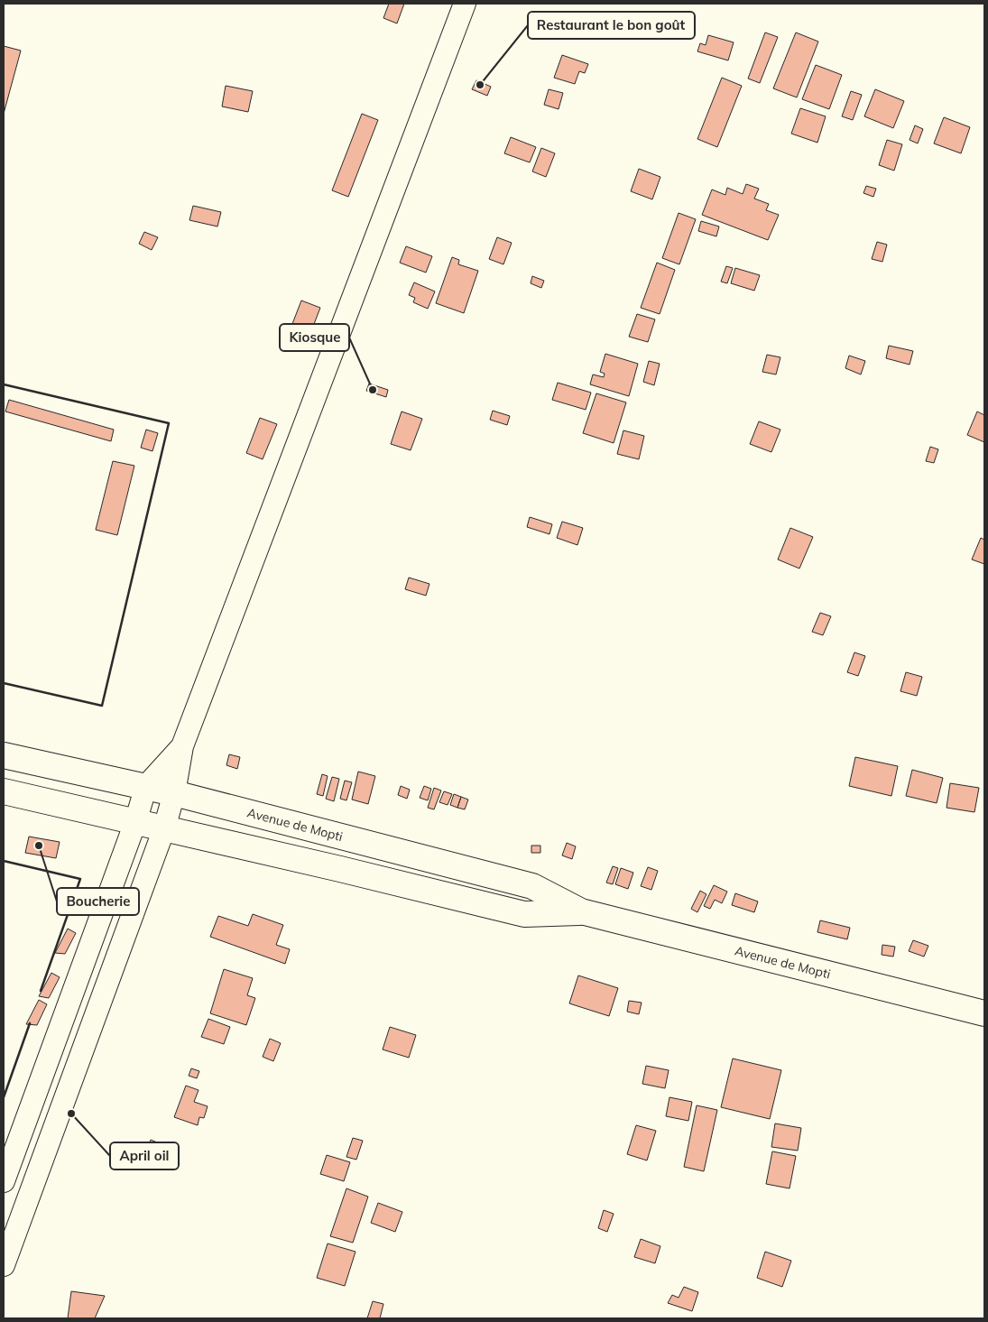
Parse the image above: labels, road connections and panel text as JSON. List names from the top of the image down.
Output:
{
  "streets": {
    "main road": ["Avenue de Mopti"]
  },
  "places": [
    "Restaurant le bon goût",
    "Kiosque",
    "Boucherie",
    "April oil"
  ]
}
